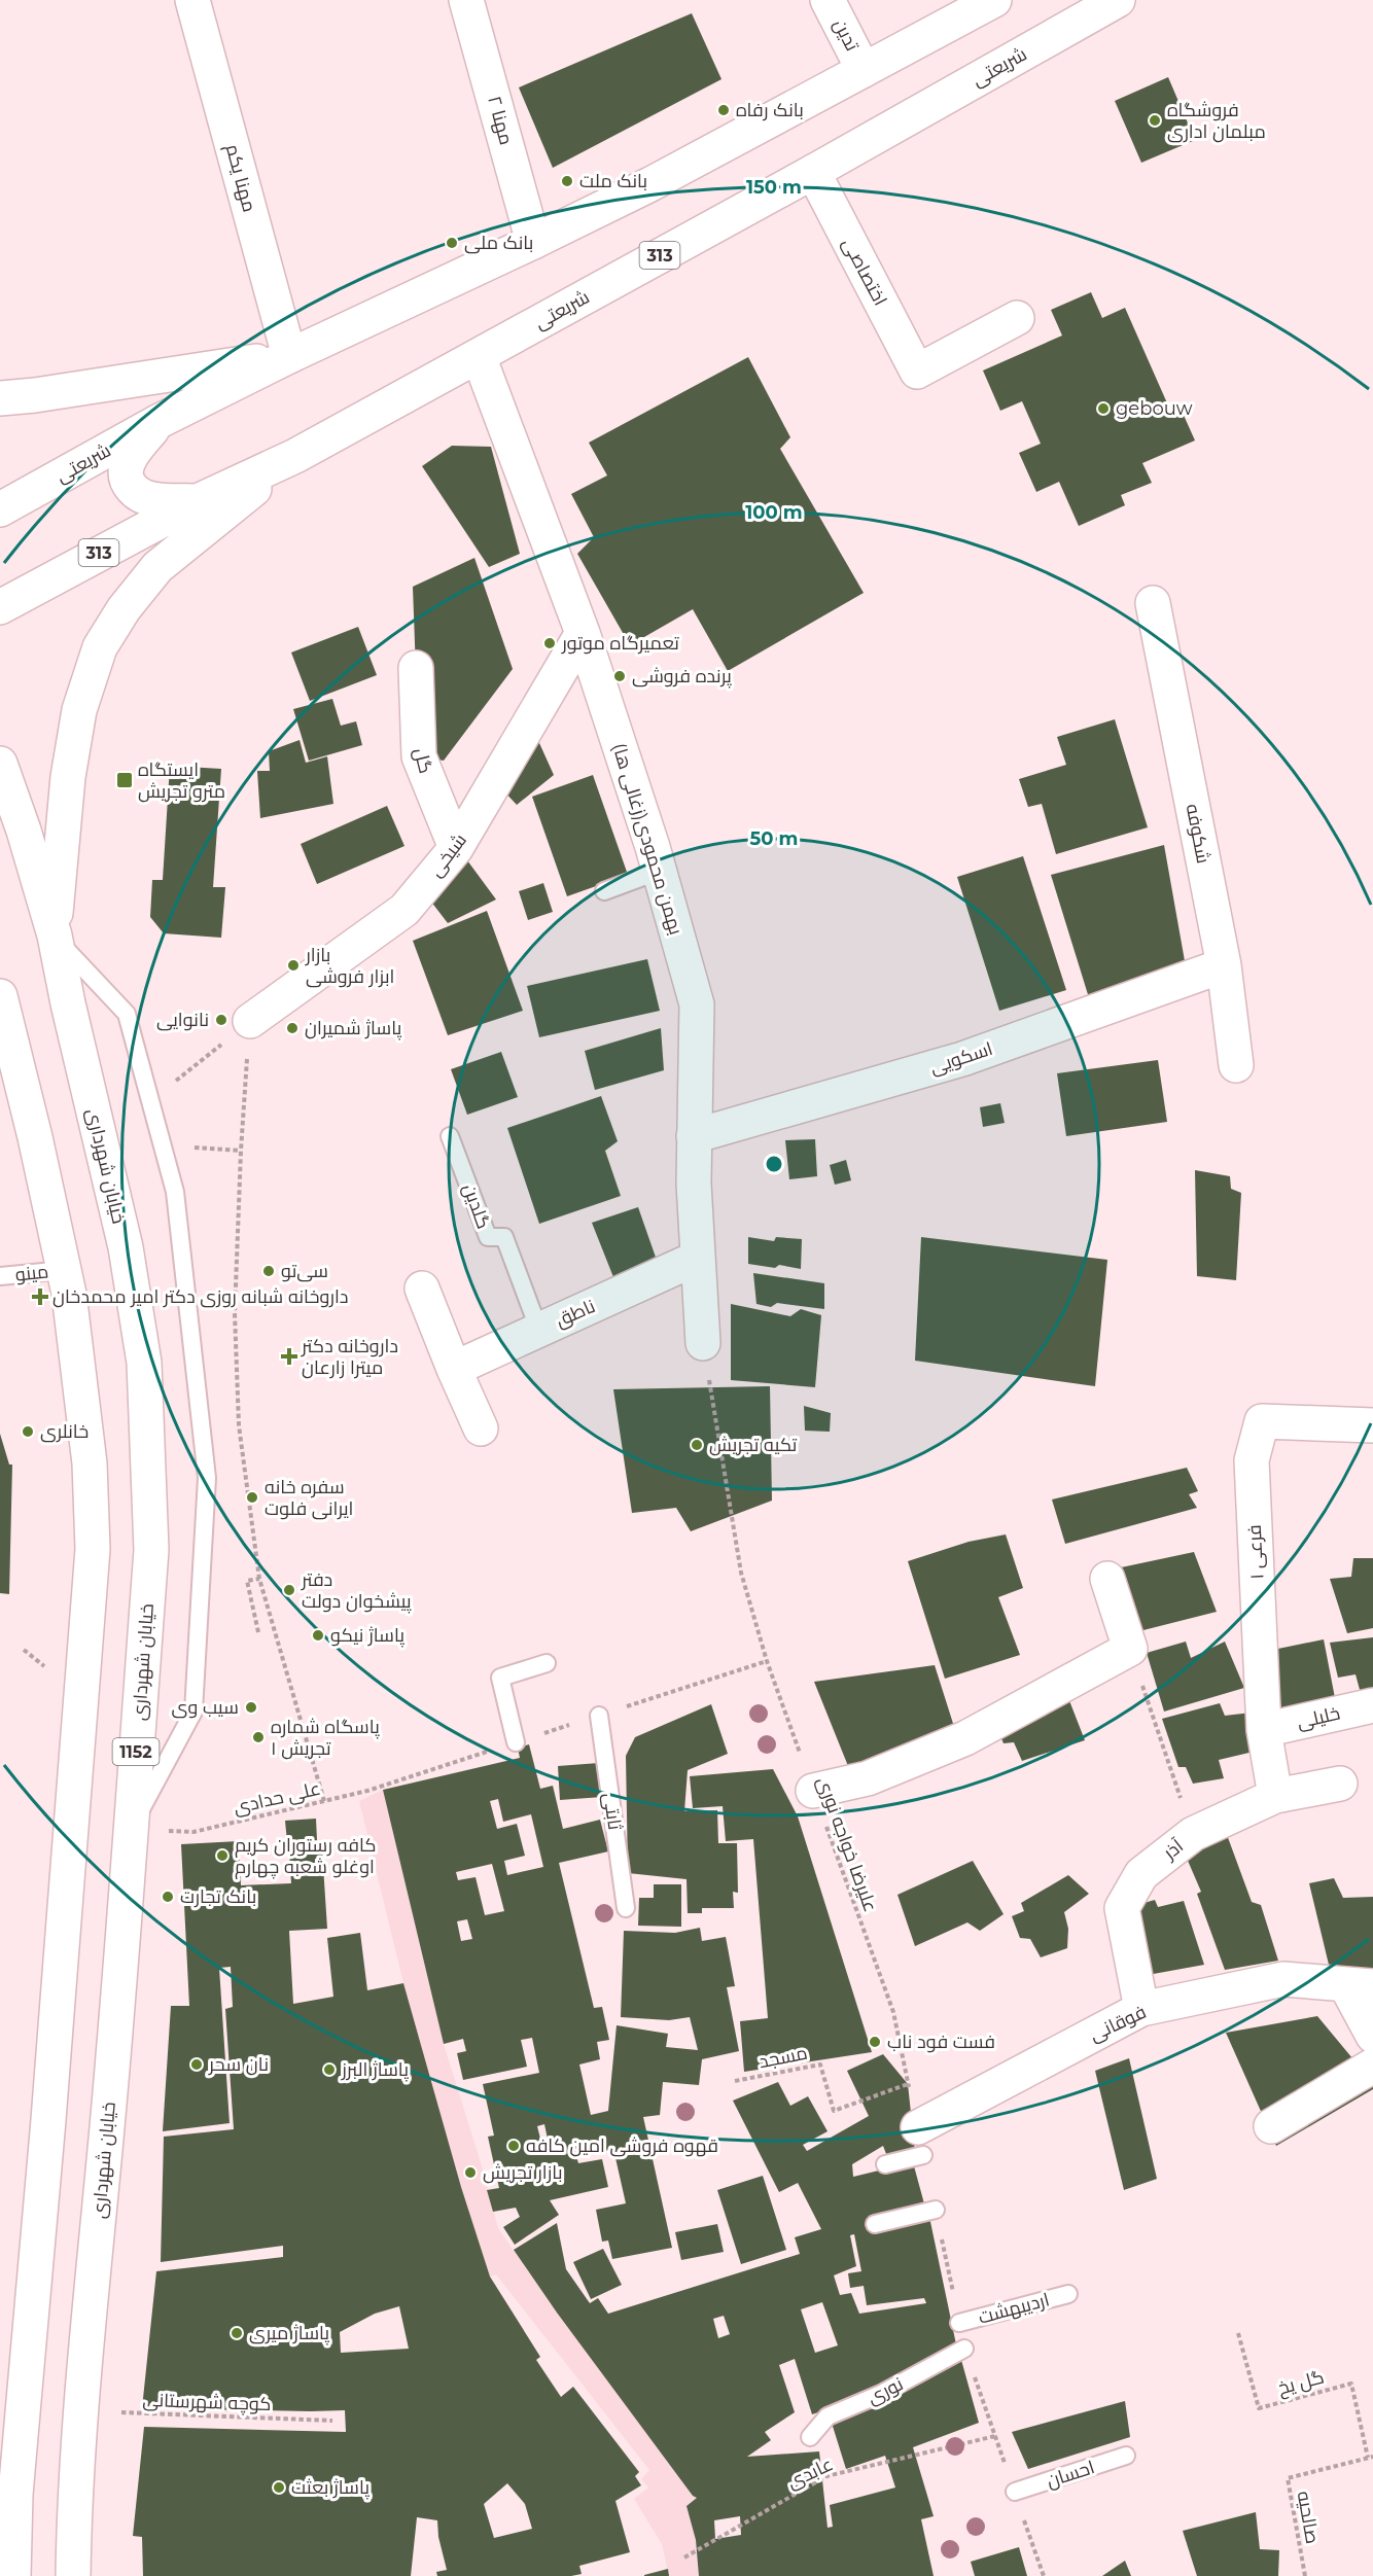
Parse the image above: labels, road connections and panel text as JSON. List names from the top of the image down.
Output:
{
  "streets": {
    "main road": [
      "تدین",
      "شریعتی",
      "مهنا ۲",
      "مهنا یکم",
      "313",
      "اختصاصی",
      "گل",
      "شکوفه",
      "بهمن محمودی(زغالی ها)",
      "شیخی",
      "اسکویی",
      "خیابان شهرداری",
      "ناطق",
      "فرعی ۱",
      "خلیلی",
      "1152",
      "آذر",
      "فوقانی"
    ],
    "lane": [
      "گلدین",
      "مینو",
      "ثابتی",
      "اردیبهشت",
      "نوری",
      "احسان"
    ],
    "path": [
      "علی حدادی",
      "علیرضا خواجه نوری",
      "مسجد",
      "گل یخ",
      "کوچه شهرستانی",
      "عابدی",
      "صالحیه"
    ]
  },
  "crossings": [
    ["تدین", "شریعتی"],
    ["شریعتی", "مهنا ۲"],
    ["شریعتی", "مهنا یکم"],
    ["شریعتی", "اختصاصی"],
    ["شریعتی", "بهمن محمودی(زغالی ها)"],
    ["گل", "شیخی"],
    ["شکوفه", "اسکویی"],
    ["بهمن محمودی(زغالی ها)", "شیخی"],
    ["بهمن محمودی(زغالی ها)", "اسکویی"],
    ["بهمن محمودی(زغالی ها)", "ناطق"],
    ["بهمن محمودی(زغالی ها)", "علیرضا خواجه نوری"],
    ["خیابان شهرداری", "کوچه شهرستانی"],
    ["گلدین", "ناطق"],
    ["فرعی ۱", "خلیلی"],
    ["علیرضا خواجه نوری", "فوقانی"],
    ["علیرضا خواجه نوری", "مسجد"],
    ["آذر", "فوقانی"],
    ["گل یخ", "صالحیه"]
  ],
  "places": {
    "other": [
      "بانک رفاه",
      "فروشگاه مبلمان اداری",
      "بانک ملت",
      "بانک ملی",
      "gebouw",
      "تعمیرگاه موتور",
      "پرنده فروشی",
      "بازار ابزار فروشی",
      "نانوایی",
      "پاساژ شمیران",
      "سی‌تو",
      "خانلری",
      "تکیه تجریش",
      "سفره خانه ایرانی فلوت",
      "دفتر پیشخوان دولت",
      "پاساژ نیکو",
      "سیب وی",
      "پاسگاه شماره ۱ تجریش",
      "کافه رستوران کریم اوغلو شعبه چهارم",
      "بانک تجارت",
      "فست فود ناب",
      "نان سحر",
      "پاساژ البرز",
      "قهوه فروشی امین کافه",
      "بازار تجریش",
      "پاساژ میری",
      "پاساژ بعثت"
    ],
    "transit": ["ایستگاه مترو تجریش"],
    "health": ["داروخانه شبانه روزی دکتر امیر محمدخان", "داروخانه دکتر میترا زارعان"]
  },
  "rings": ["150 m", "100 m", "50 m"]
}
